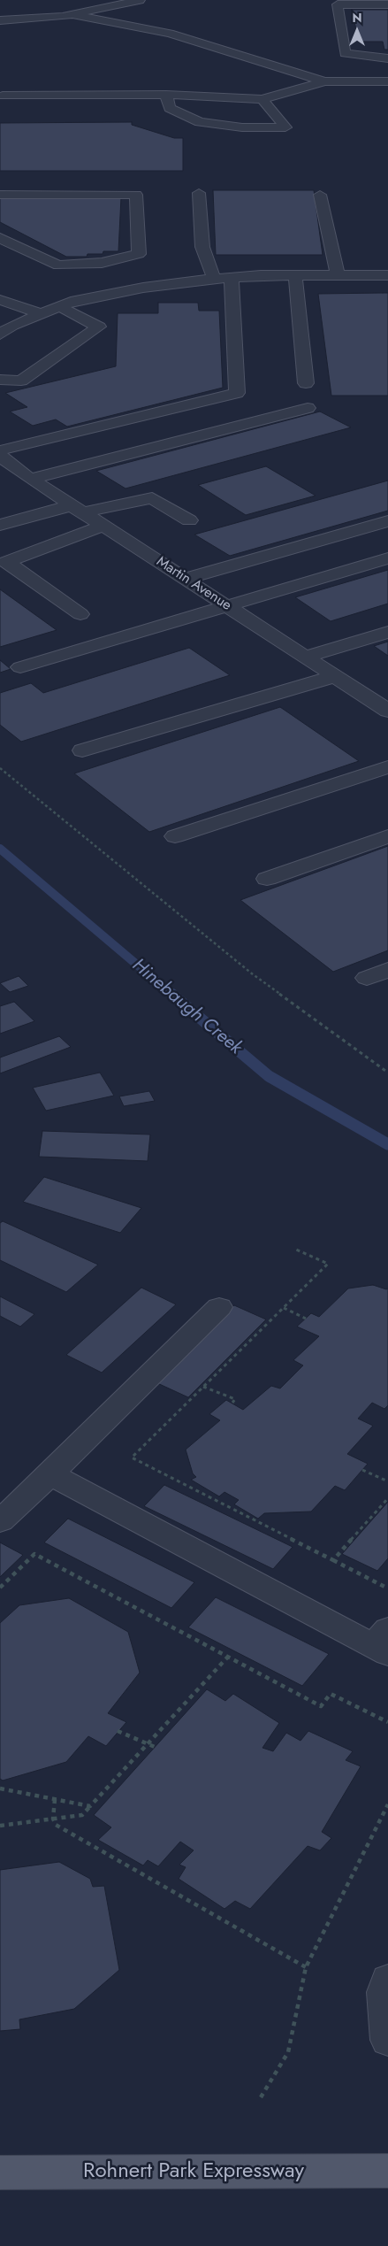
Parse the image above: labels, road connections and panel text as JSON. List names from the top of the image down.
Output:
{
  "streets": {
    "main road": ["Rohnert Park Expressway"],
    "street": ["Martin Avenue"]
  },
  "water": ["Hinebaugh Creek"],
  "north": "top"
}
